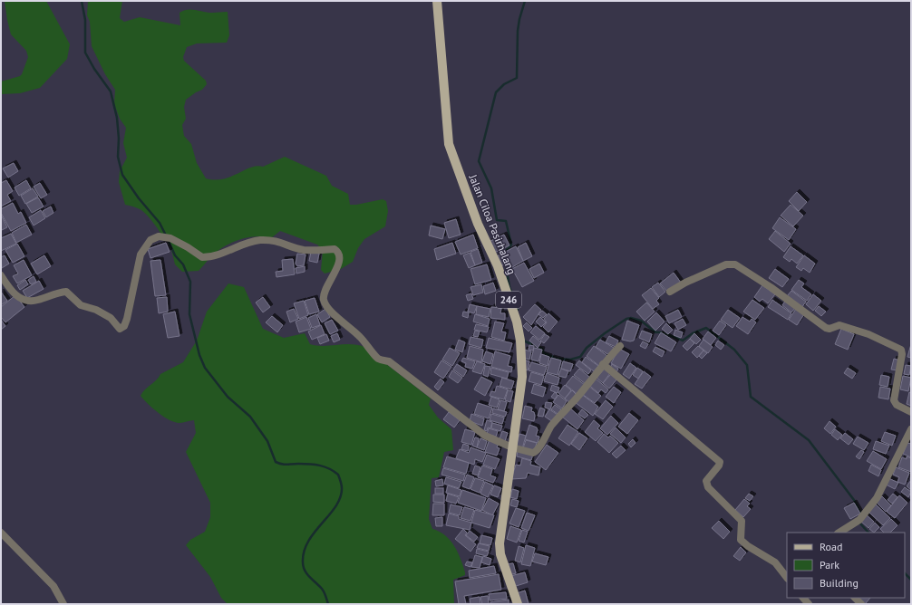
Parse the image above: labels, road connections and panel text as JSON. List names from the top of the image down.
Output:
{
  "streets": {
    "main road": ["Jalan Ciloa Pasirhalang", "246"]
  },
  "legend": ["Road", "Park", "Building"]
}
